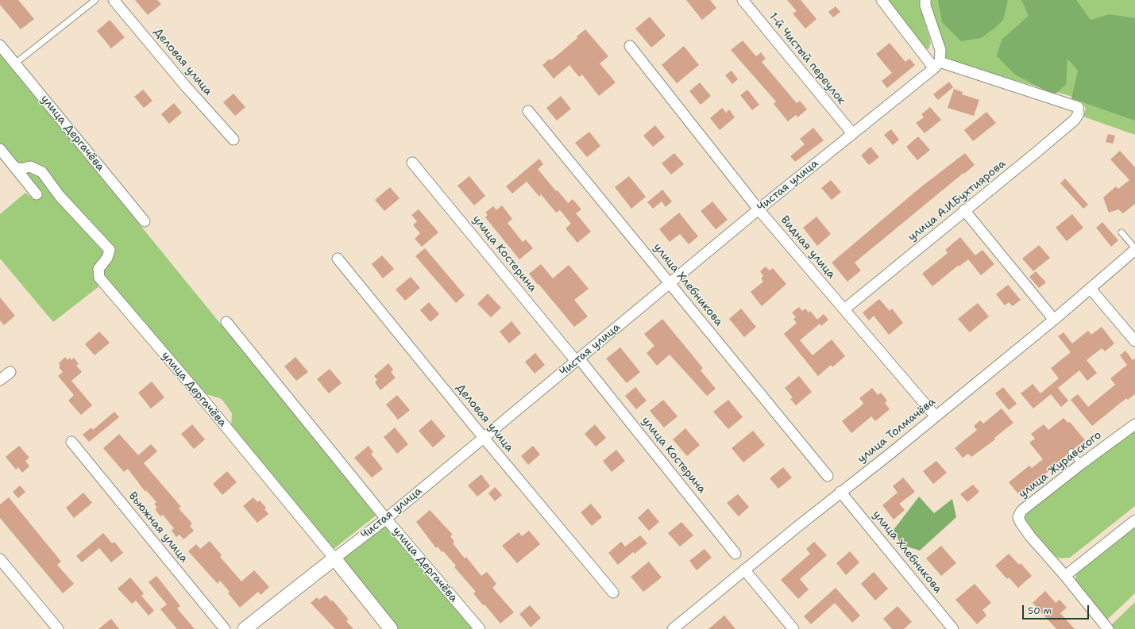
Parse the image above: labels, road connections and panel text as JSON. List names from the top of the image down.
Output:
{
  "streets": {
    "street": [
      "1-й Чистый переулок",
      "Деловая улица",
      "улица Дергачёва",
      "Чистая улица",
      "улица А.И.Бухтиярова",
      "Видная улица",
      "улица Костерина",
      "улица Хлебникова",
      "улица Толмачёва",
      "улица Журавского",
      "Вьюжная улица"
    ]
  },
  "crossings": [
    ["1-й Чистый переулок", "Чистая улица"],
    ["Деловая улица", "Чистая улица"],
    ["улица Дергачёва", "Чистая улица"],
    ["Чистая улица", "улица А.И.Бухтиярова"],
    ["Чистая улица", "Видная улица"],
    ["Чистая улица", "улица Костерина"],
    ["Чистая улица", "улица Хлебникова"],
    ["улица А.И.Бухтиярова", "Видная улица"],
    ["Видная улица", "улица Толмачёва"],
    ["улица Хлебникова", "улица Толмачёва"]
  ],
  "scale_bar": "50 m"
}
